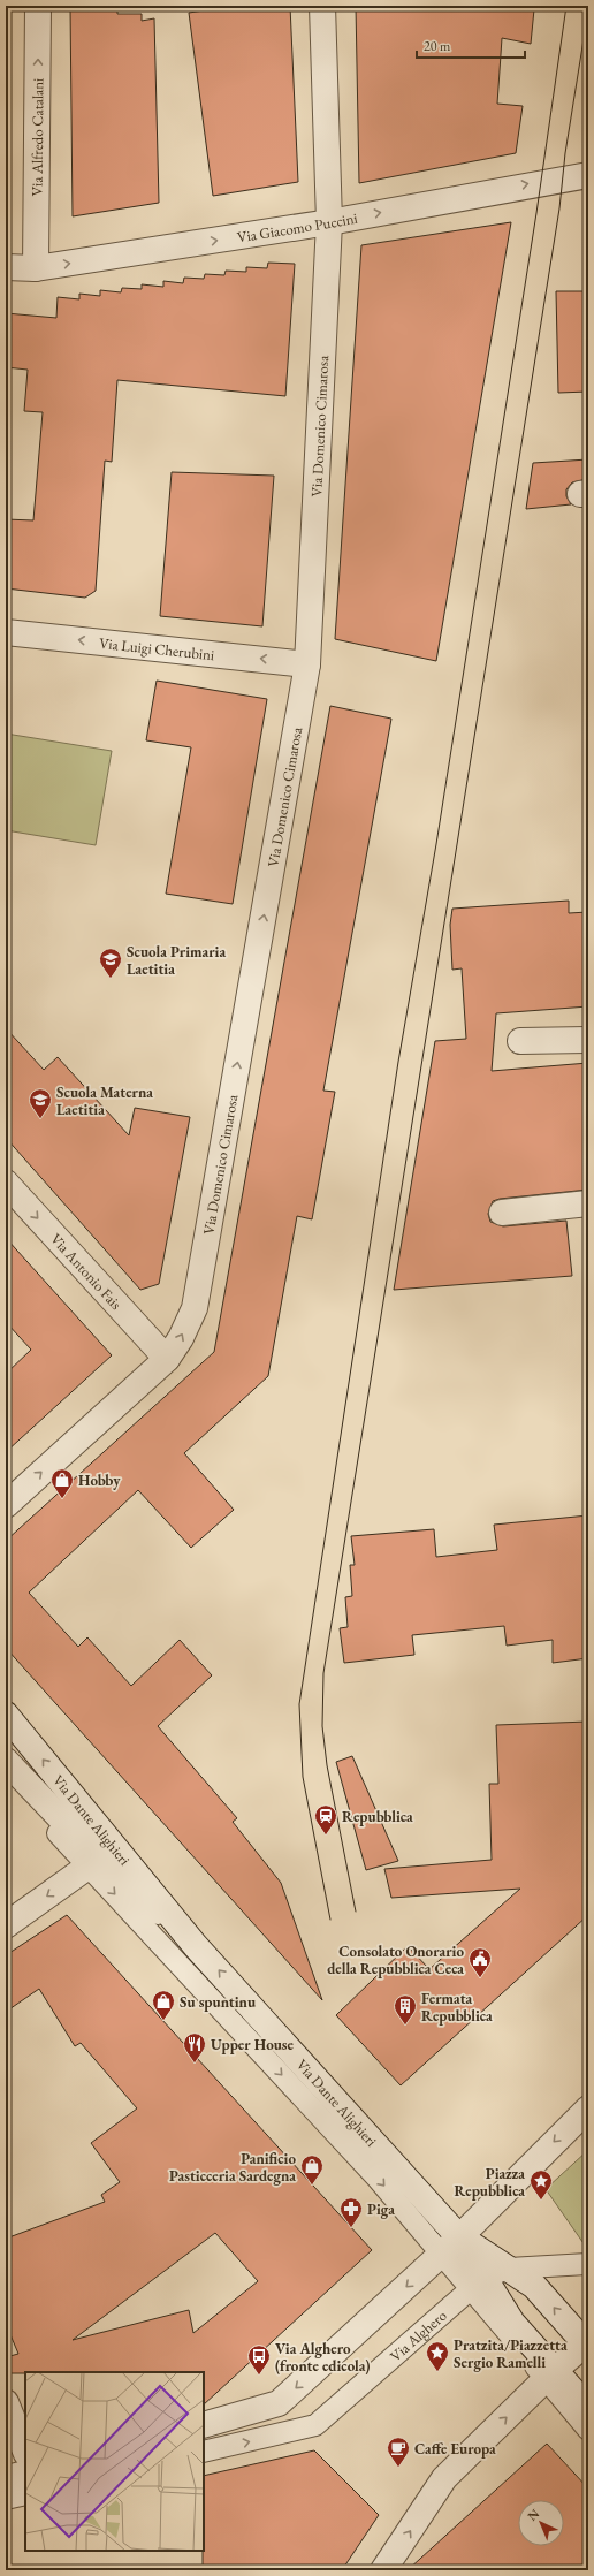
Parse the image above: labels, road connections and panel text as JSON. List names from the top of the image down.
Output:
{
  "streets": {
    "street": [
      "Via Alfredo Catalani",
      "Via Giacomo Puccini",
      "Via Domenico Cimarosa",
      "Via Luigi Cherubini",
      "Via Antonio Fais",
      "Via Dante Alighieri"
    ],
    "lane": ["Via Alghero"]
  },
  "crossings": [
    ["Via Alfredo Catalani", "Via Giacomo Puccini"],
    ["Via Giacomo Puccini", "Via Domenico Cimarosa"],
    ["Via Domenico Cimarosa", "Via Luigi Cherubini"],
    ["Via Domenico Cimarosa", "Via Antonio Fais"],
    ["Via Dante Alighieri", "Via Alghero"]
  ],
  "one_way": [
    "Via Alfredo Catalani",
    "Via Giacomo Puccini",
    "Via Domenico Cimarosa",
    "Via Luigi Cherubini",
    "Via Antonio Fais",
    "Via Alghero"
  ],
  "places": {
    "school or university": ["Scuola Primaria Laetitia", "Scuola Materna Laetitia"],
    "shop": ["Hobby", "Su spuntinu", "Panificio Pasticceria Sardegna"],
    "station": ["Repubblica"],
    "public building": ["Consolato Onorario della Repubblica Ceca"],
    "building": ["Fermata Repubblica"],
    "restaurant": ["Upper House"],
    "place": ["Piazza Repubblica", "Pratzita/Piazzetta Sergio Ramelli"],
    "pharmacy": ["Piga"],
    "bus stop": ["Via Alghero (fronte edicola)"],
    "cafe": ["Caffe Europa"]
  },
  "scale_bar": "20 m",
  "north": "top left"
}
